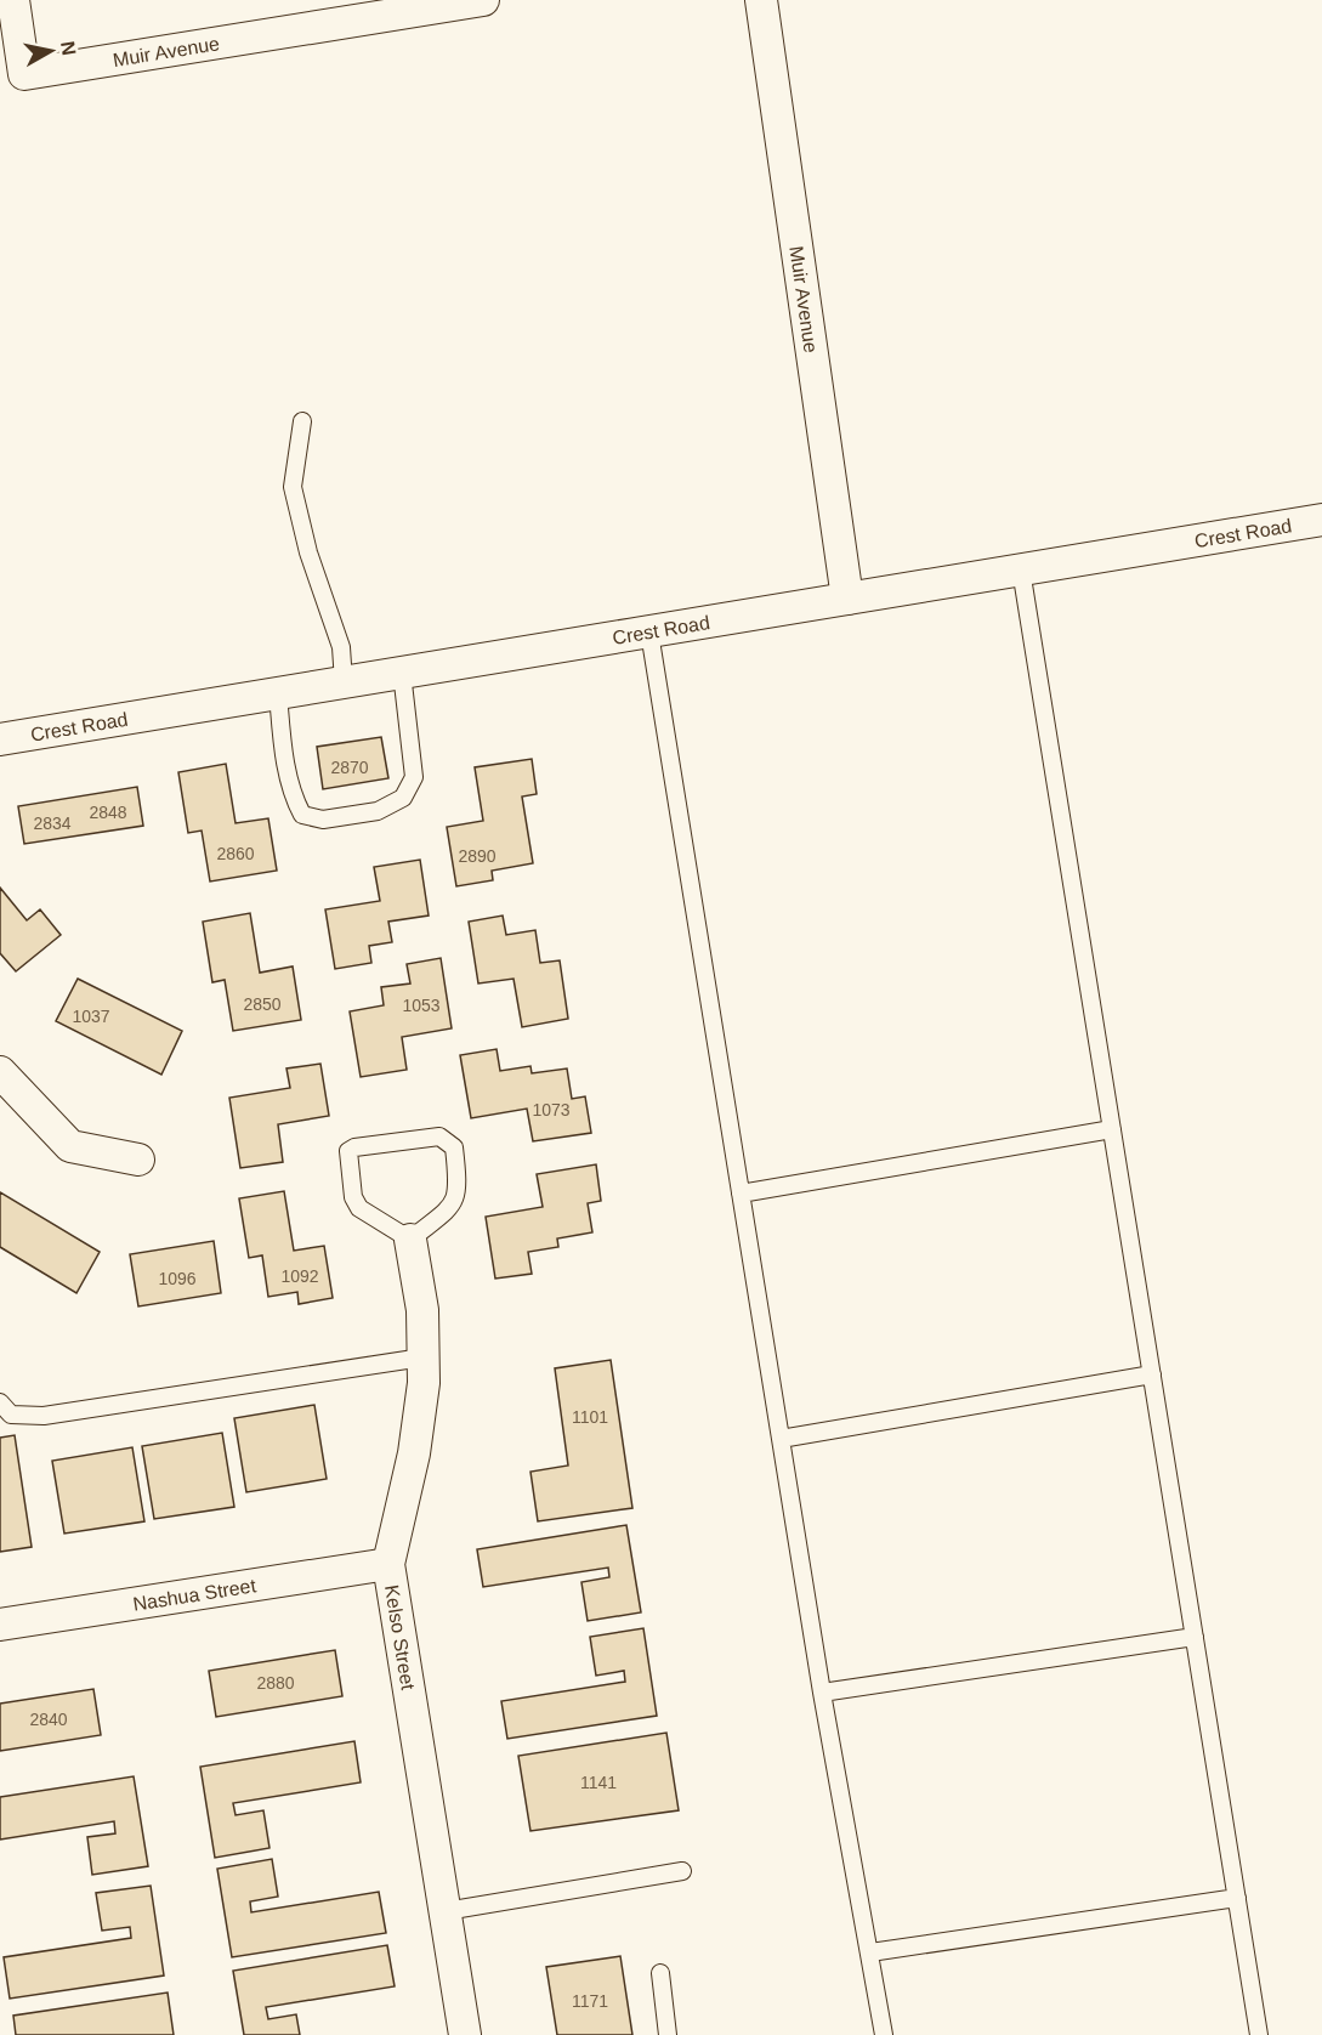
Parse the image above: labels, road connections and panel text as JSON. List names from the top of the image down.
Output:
{
  "streets": {
    "street": [
      "Muir Avenue",
      "Crest Road",
      "Nashua Street",
      "Kelso Street"
    ]
  },
  "crossings": [
    ["Muir Avenue", "Crest Road"],
    ["Nashua Street", "Kelso Street"]
  ],
  "house_numbers": [
    "2870",
    "2848",
    "2834",
    "2860",
    "2890",
    "2850",
    "1053",
    "1037",
    "1073",
    "1092",
    "1096",
    "1101",
    "2880",
    "2840",
    "1141",
    "1171"
  ],
  "north": "right"
}
